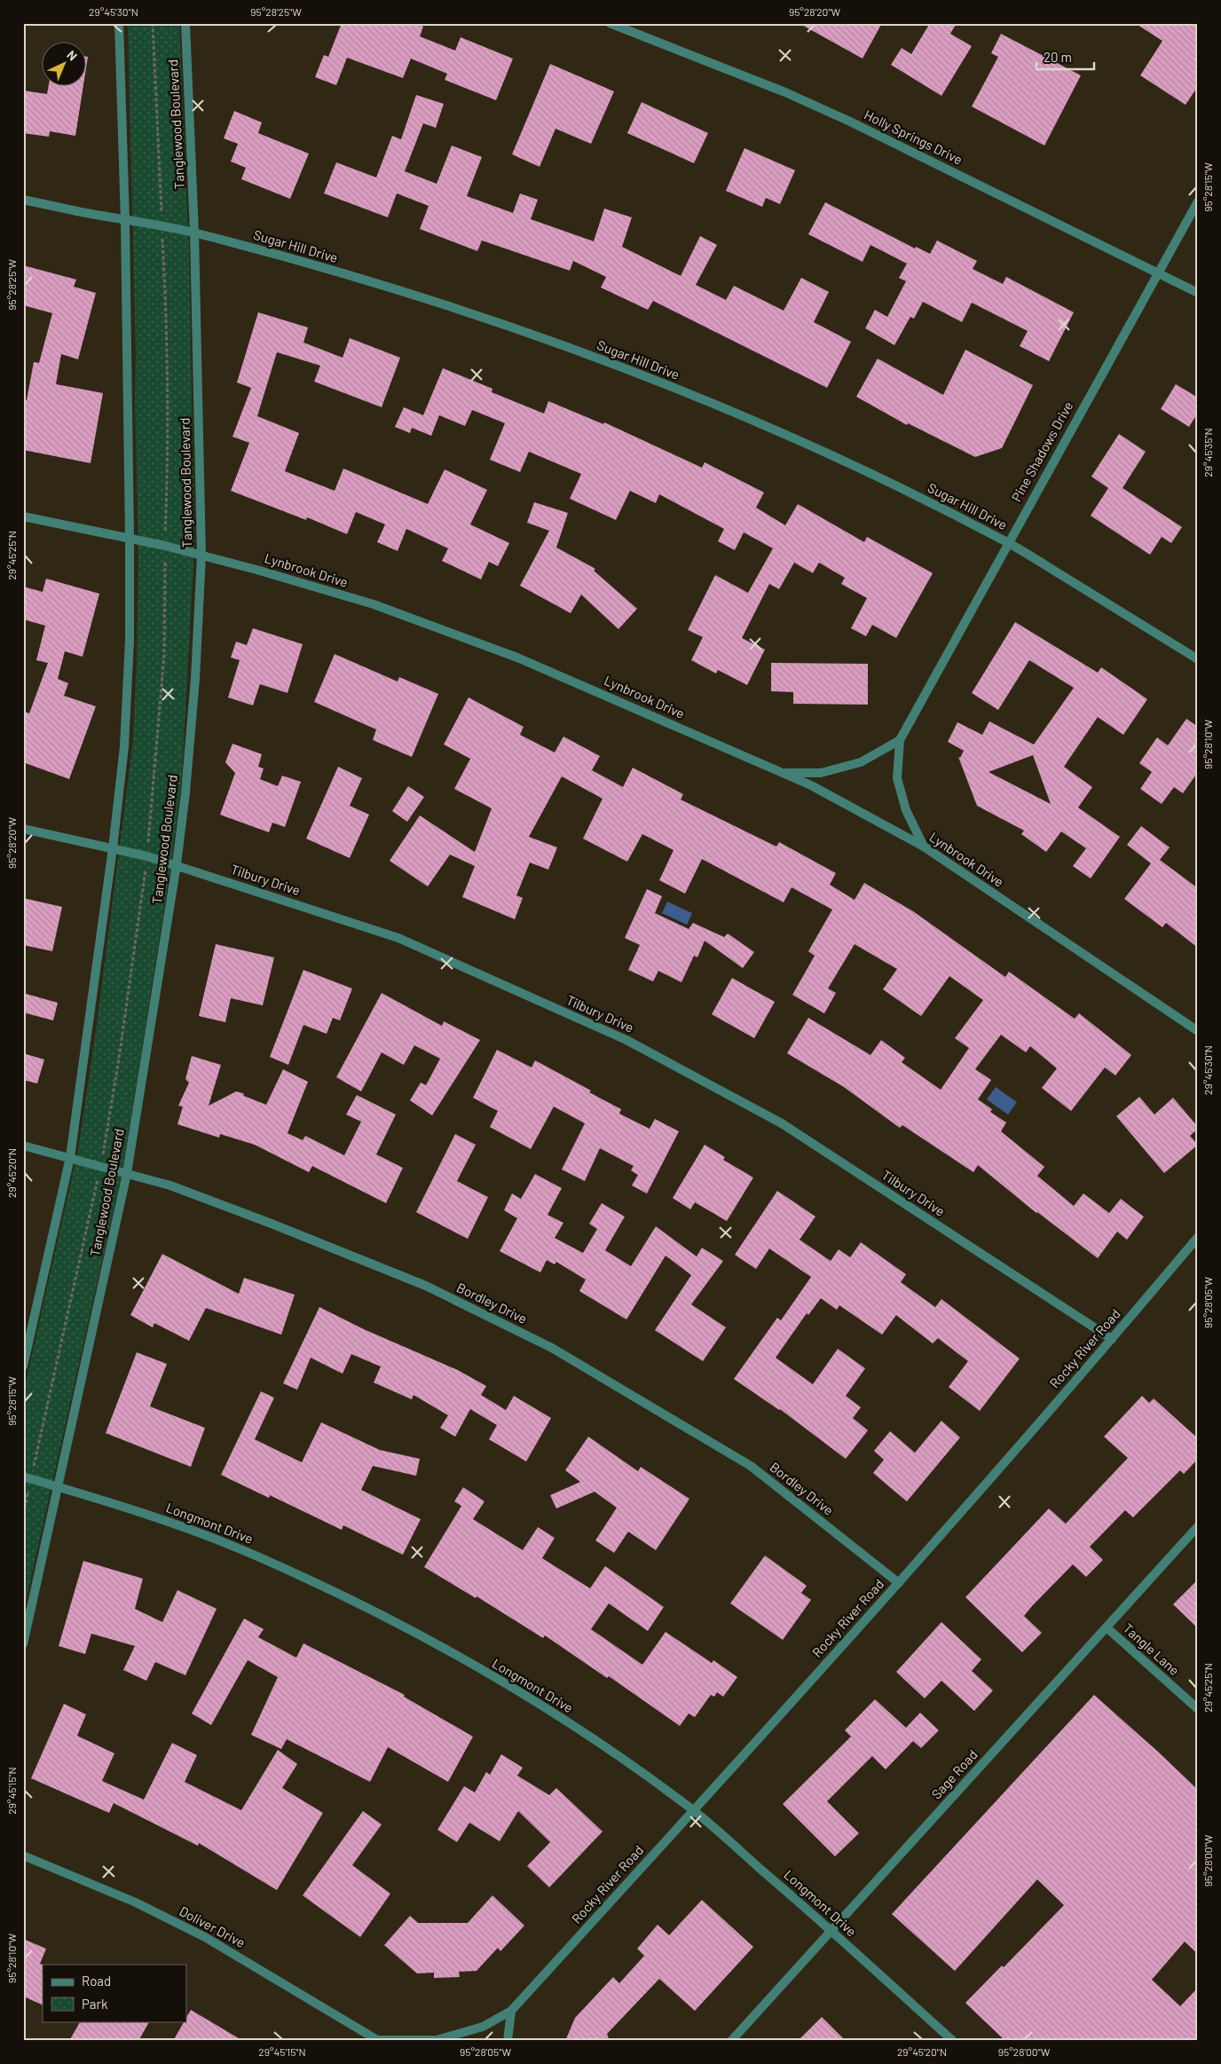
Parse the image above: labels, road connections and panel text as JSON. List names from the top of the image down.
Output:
{
  "streets": {
    "street": [
      "Tanglewood Boulevard",
      "Holly Springs Drive",
      "Sugar Hill Drive",
      "Pine Shadows Drive",
      "Lynbrook Drive",
      "Tilbury Drive",
      "Bordley Drive",
      "Rocky River Road",
      "Longmont Drive",
      "Tangle Lane",
      "Sage Road",
      "Doliver Drive"
    ]
  },
  "crossings": [
    ["Tanglewood Boulevard", "Sugar Hill Drive"],
    ["Tanglewood Boulevard", "Lynbrook Drive"],
    ["Tanglewood Boulevard", "Tilbury Drive"],
    ["Tanglewood Boulevard", "Bordley Drive"],
    ["Tanglewood Boulevard", "Longmont Drive"],
    ["Holly Springs Drive", "Pine Shadows Drive"],
    ["Sugar Hill Drive", "Pine Shadows Drive"],
    ["Pine Shadows Drive", "Lynbrook Drive"],
    ["Tilbury Drive", "Rocky River Road"],
    ["Bordley Drive", "Rocky River Road"],
    ["Rocky River Road", "Longmont Drive"],
    ["Rocky River Road", "Doliver Drive"],
    ["Longmont Drive", "Sage Road"],
    ["Tangle Lane", "Sage Road"]
  ],
  "legend": ["Road", "Park"],
  "scale_bar": "20 m",
  "north": "top right",
  "coordinates": [
    "29°45'30\"N",
    "95°28'25\"W",
    "95°28'20\"W",
    "95°28'15\"W",
    "29°45'35\"N",
    "29°45'25\"N",
    "95°28'10\"W",
    "29°45'20\"N",
    "95°28'05\"W",
    "29°45'15\"N",
    "95°28'00\"W"
  ]
}
